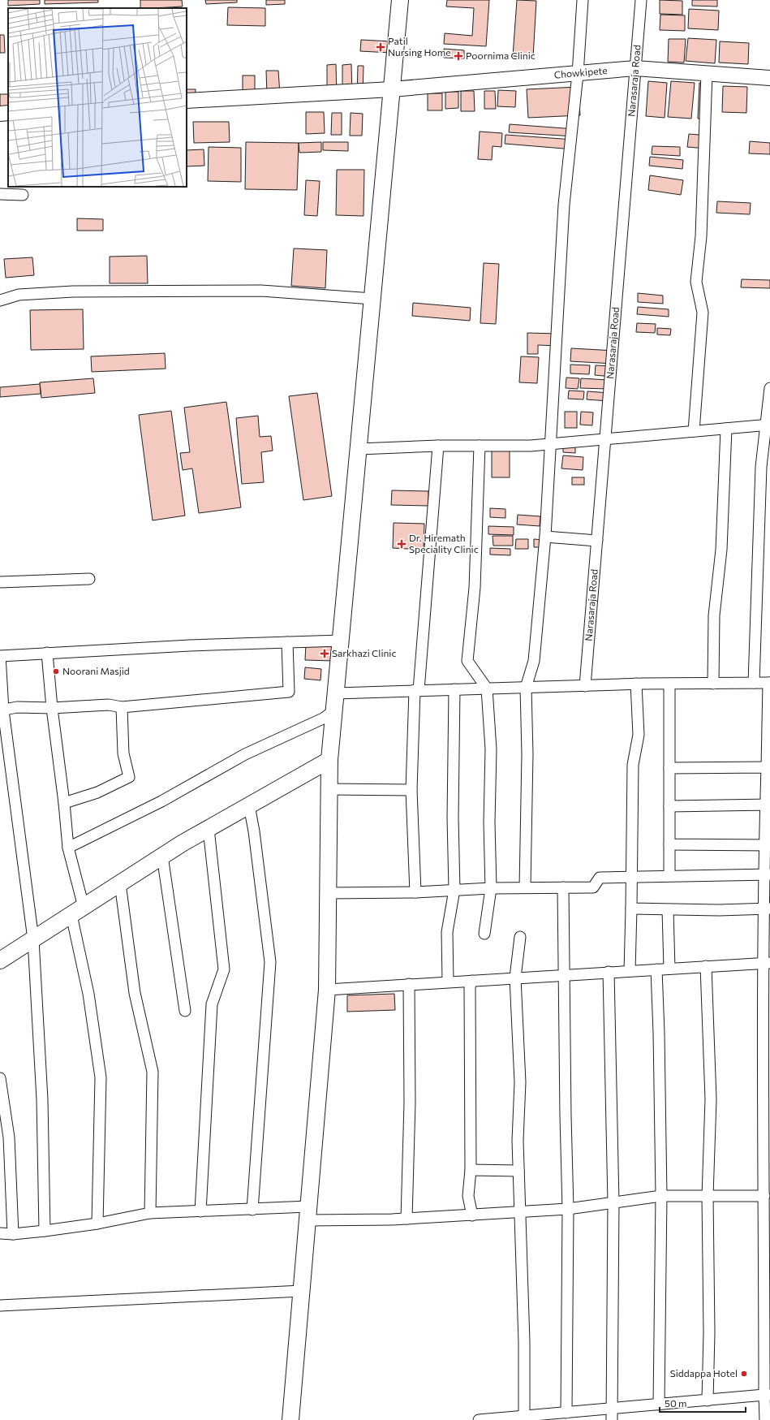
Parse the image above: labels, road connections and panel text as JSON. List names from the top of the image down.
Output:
{
  "streets": {
    "street": ["Chowkipete", "Narasaraja Road"]
  },
  "crossings": [
    ["Chowkipete", "Narasaraja Road"]
  ],
  "places": {
    "health": [
      "Patil Nursing Home",
      "Poornima Clinic",
      "Dr. Hiremath Speciality Clinic",
      "Sarkhazi Clinic"
    ],
    "other": ["Noorani Masjid", "Siddappa Hotel"]
  },
  "scale_bar": "50 m"
}
